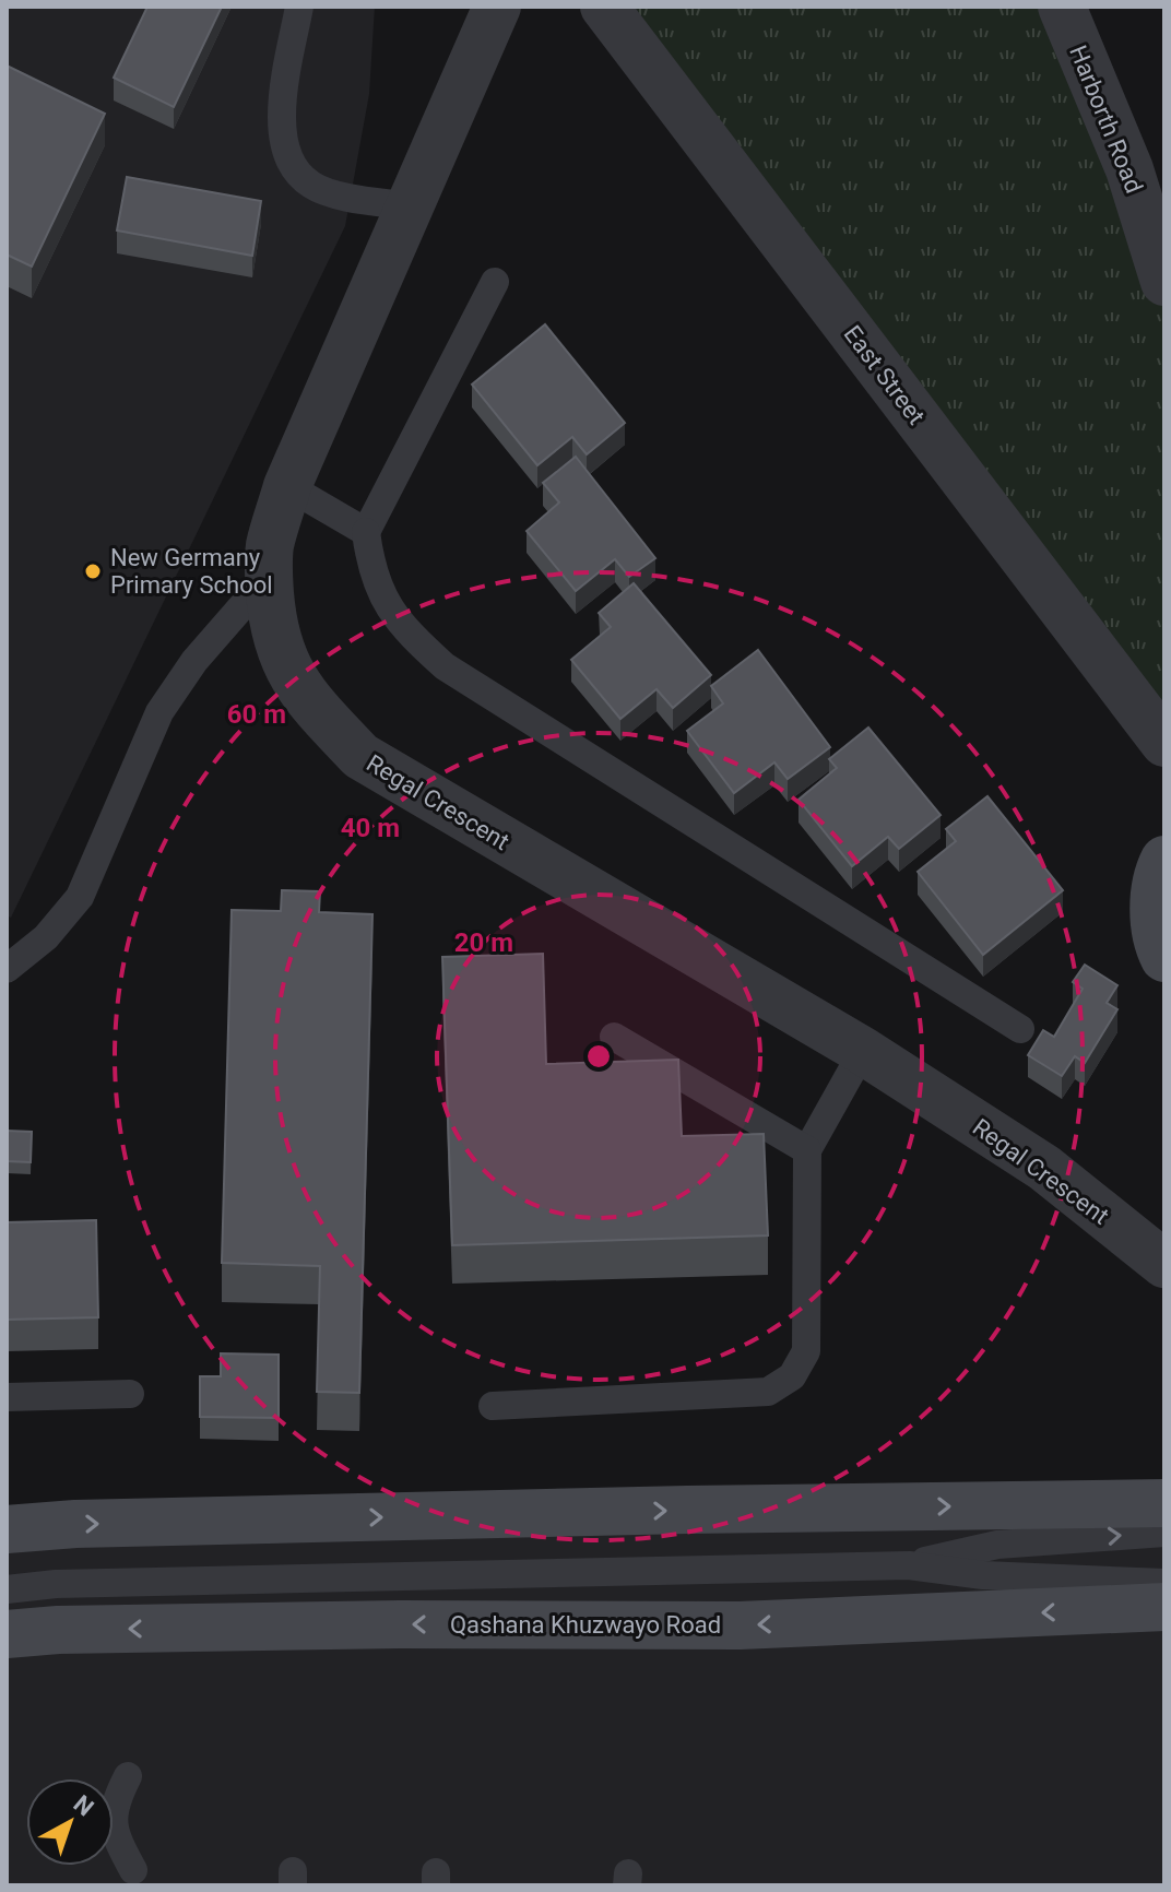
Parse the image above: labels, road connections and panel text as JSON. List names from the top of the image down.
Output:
{
  "streets": {
    "main road": ["Qashana Khuzwayo Road"],
    "street": ["Harborth Road", "East Street", "Regal Crescent"]
  },
  "places": ["New Germany Primary School"],
  "north": "top right",
  "rings": ["60 m", "40 m", "20 m"]
}
